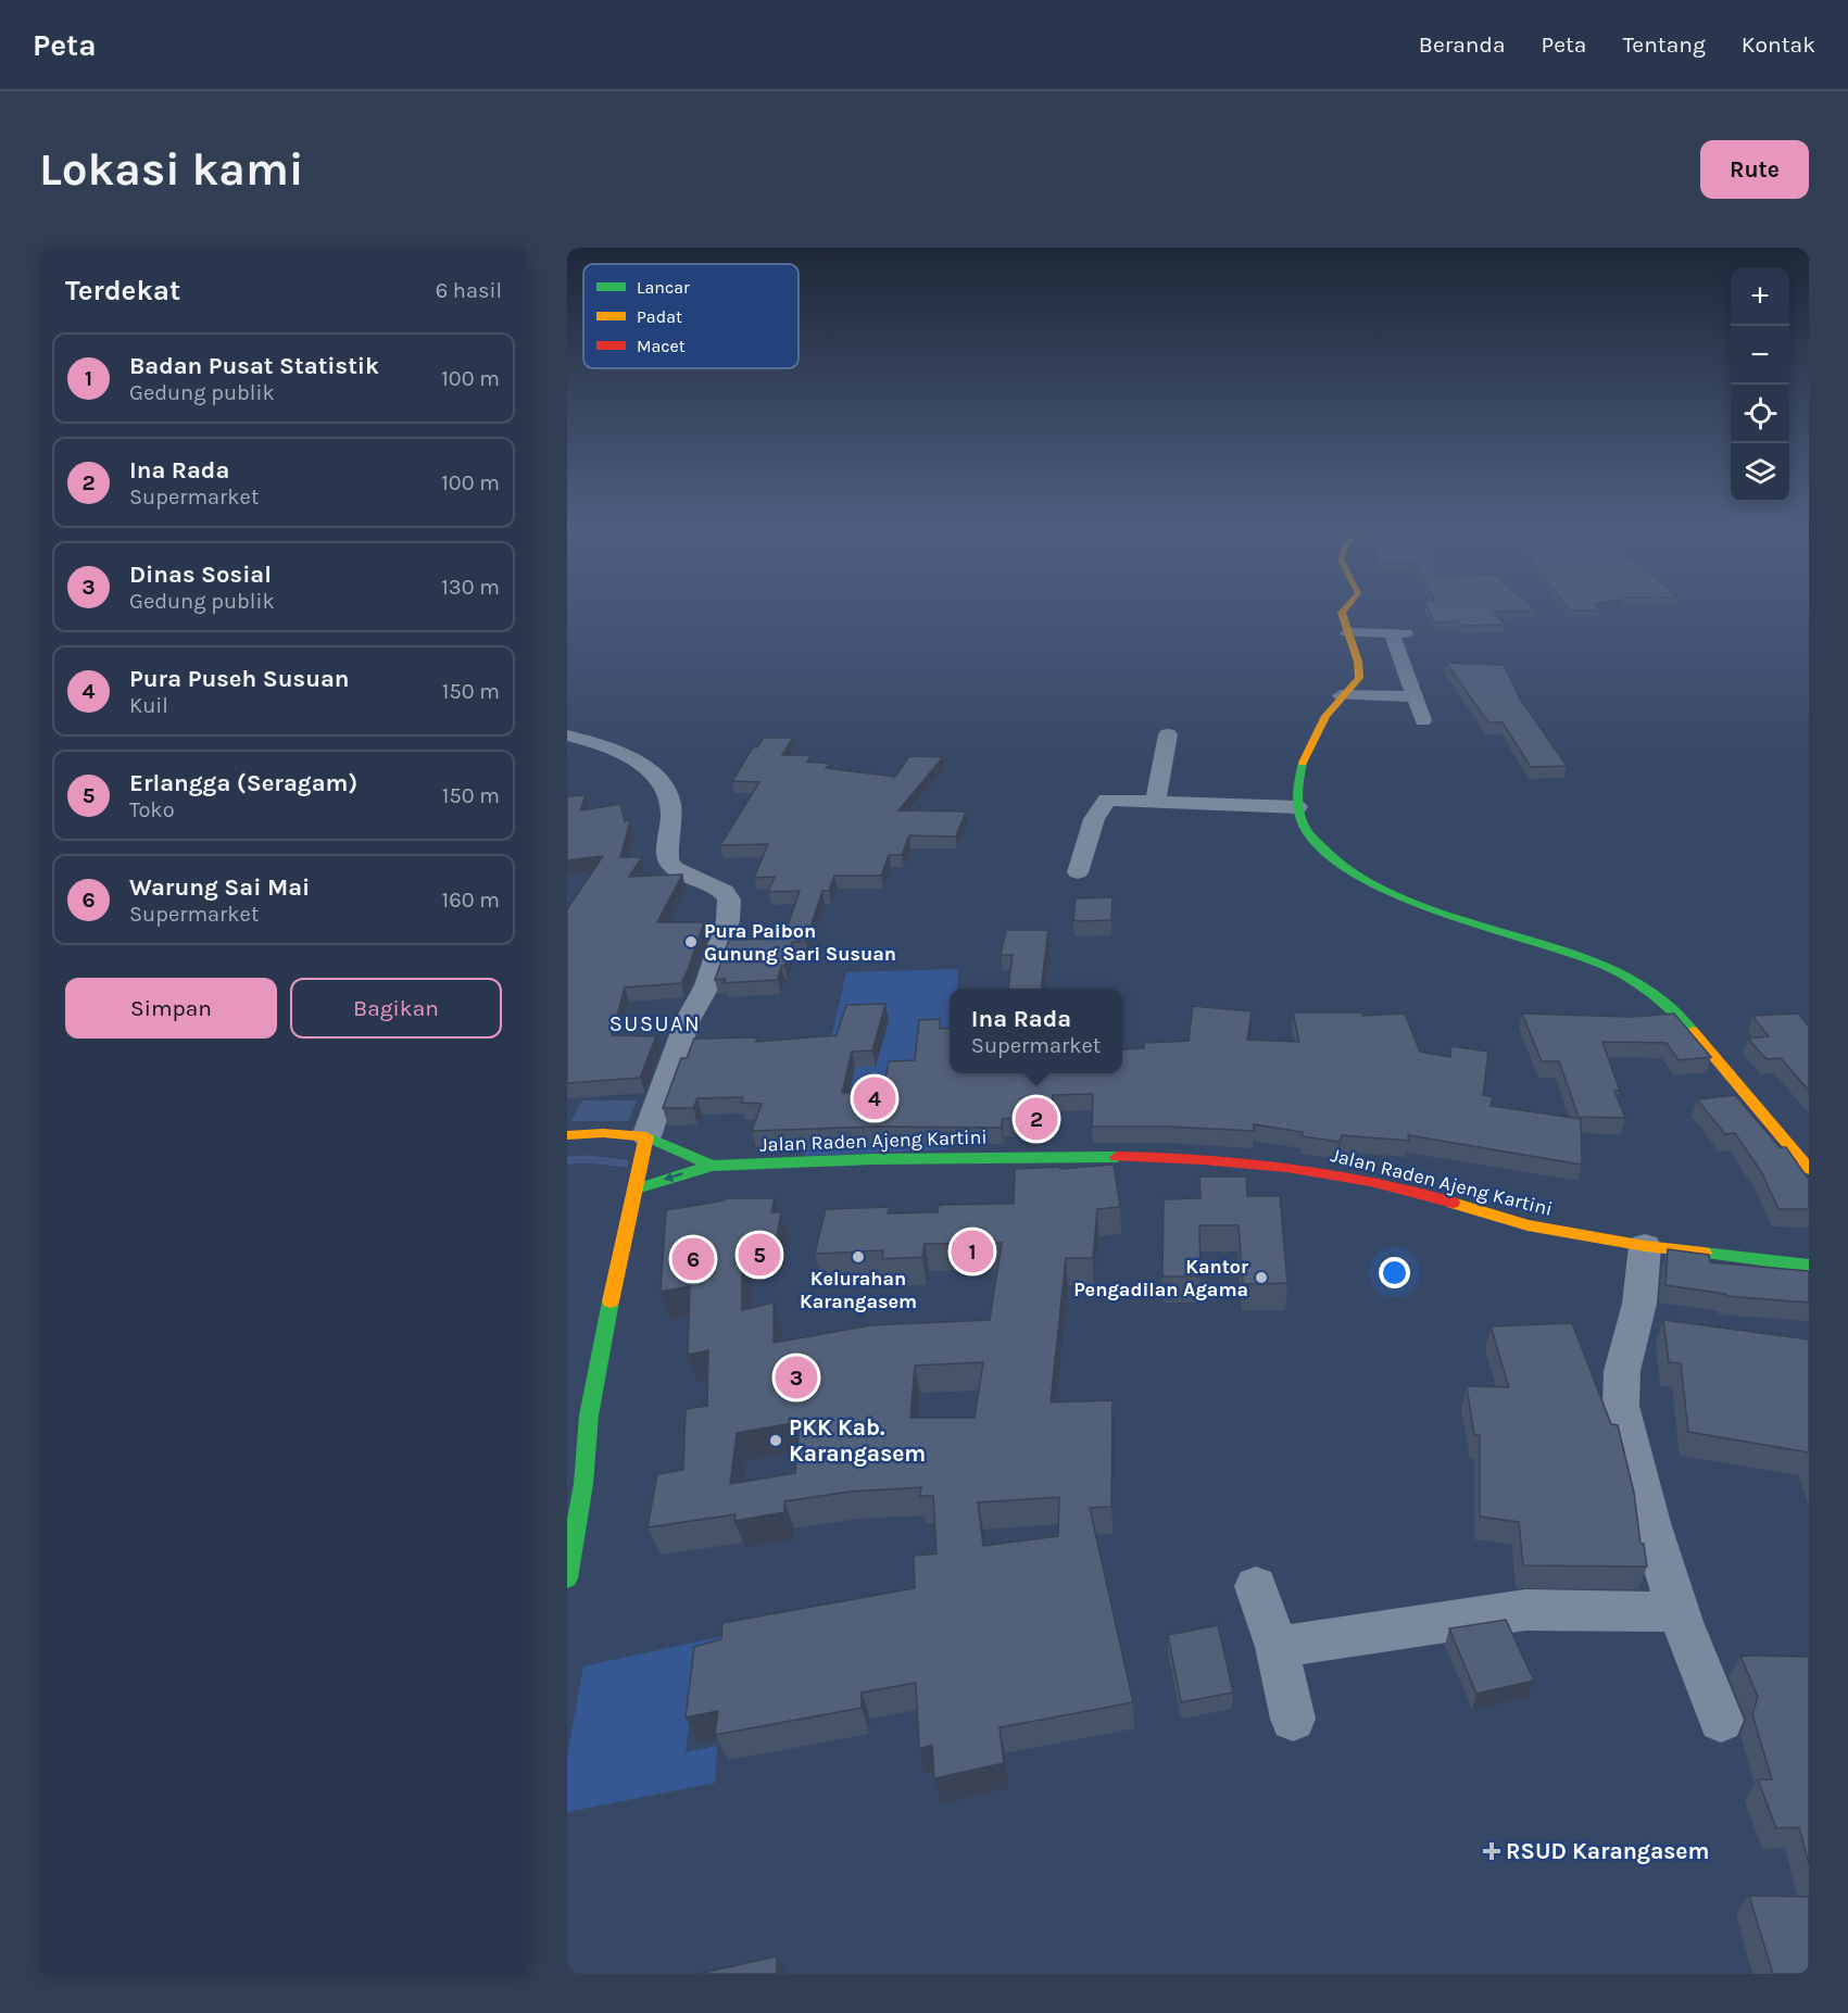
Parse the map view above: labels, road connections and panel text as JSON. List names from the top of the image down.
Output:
{
  "streets": {
    "street": ["Jalan Raden Ajeng Kartini"]
  },
  "districts": ["SUSUAN"],
  "places": {
    "other": [
      "Pura Paibon Gunung Sari Susuan",
      "Kelurahan Karangasem",
      "Kantor Pengadilan Agama",
      "PKK Kab. Karangasem"
    ],
    "health": ["RSUD Karangasem"]
  },
  "legend": ["Lancar", "Padat", "Macet"],
  "page": {
    "header": "Peta",
    "nav": [
      "Beranda",
      "Peta",
      "Tentang",
      "Kontak"
    ],
    "buttons": [
      "Rute",
      ["Simpan", "Bagikan"]
    ],
    "title": "Lokasi kami",
    "heading": ["Terdekat", "6 hasil"],
    "map_buttons": ["+", "−"],
    "list": [
      {
        "mark": "1",
        "name": "Badan Pusat Statistik",
        "note": "Gedung publik",
        "value": "100 m"
      },
      {
        "mark": "2",
        "name": "Ina Rada",
        "note": "Supermarket",
        "value": "100 m"
      },
      {
        "mark": "3",
        "name": "Dinas Sosial",
        "note": "Gedung publik",
        "value": "130 m"
      },
      {
        "mark": "4",
        "name": "Pura Puseh Susuan",
        "note": "Kuil",
        "value": "150 m"
      },
      {
        "mark": "5",
        "name": "Erlangga (Seragam)",
        "note": "Toko",
        "value": "150 m"
      },
      {
        "mark": "6",
        "name": "Warung Sai Mai",
        "note": "Supermarket",
        "value": "160 m"
      }
    ],
    "popup": ["Ina Rada", "Supermarket"],
    "pins": [
      "4",
      "2",
      "1",
      "5",
      "6",
      "3"
    ]
  }
}
